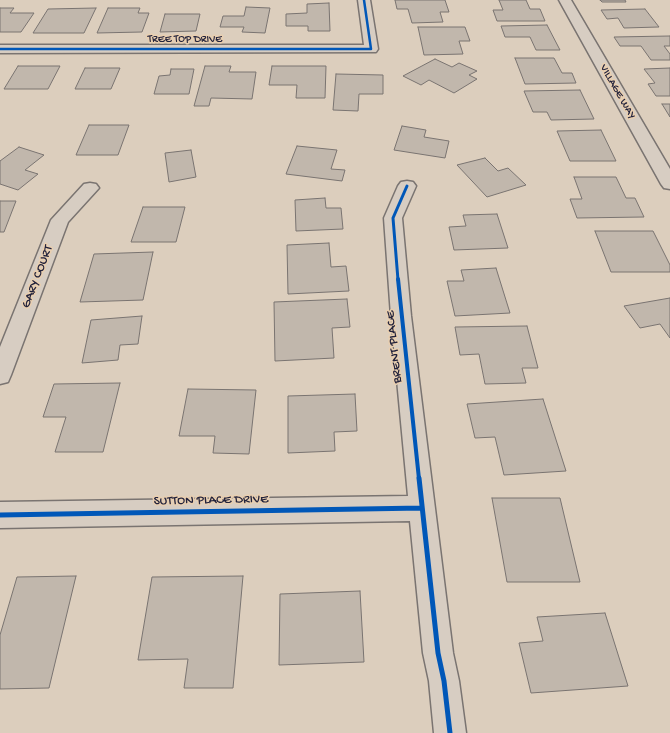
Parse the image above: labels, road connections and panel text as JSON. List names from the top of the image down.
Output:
{
  "streets": {
    "street": [
      "TREE TOP DRIVE",
      "VILLAGE WAY",
      "GARY COURT",
      "BRENT PLACE",
      "SUTTON PLACE DRIVE"
    ]
  },
  "crossings": [
    ["BRENT PLACE", "SUTTON PLACE DRIVE"]
  ]
}
